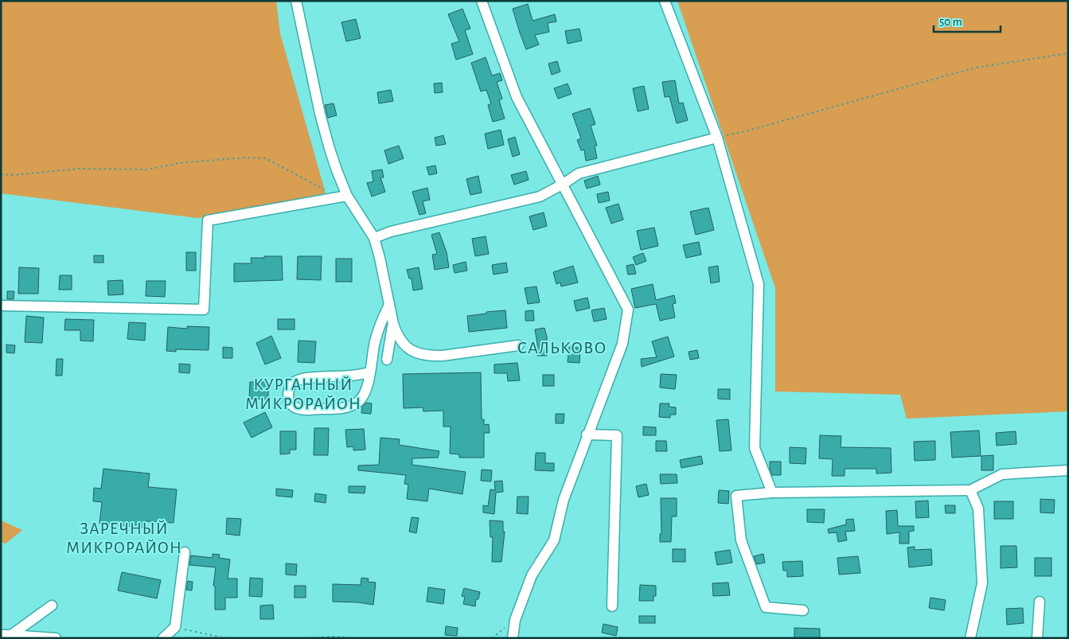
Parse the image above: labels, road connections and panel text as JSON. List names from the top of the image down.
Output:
{
  "districts": ["САЛЬКОВО", "КУРГАННЫЙ МИКРОРАЙОН", "ЗАРЕЧНЫЙ МИКРОРАЙОН"],
  "scale_bar": "50 m"
}
